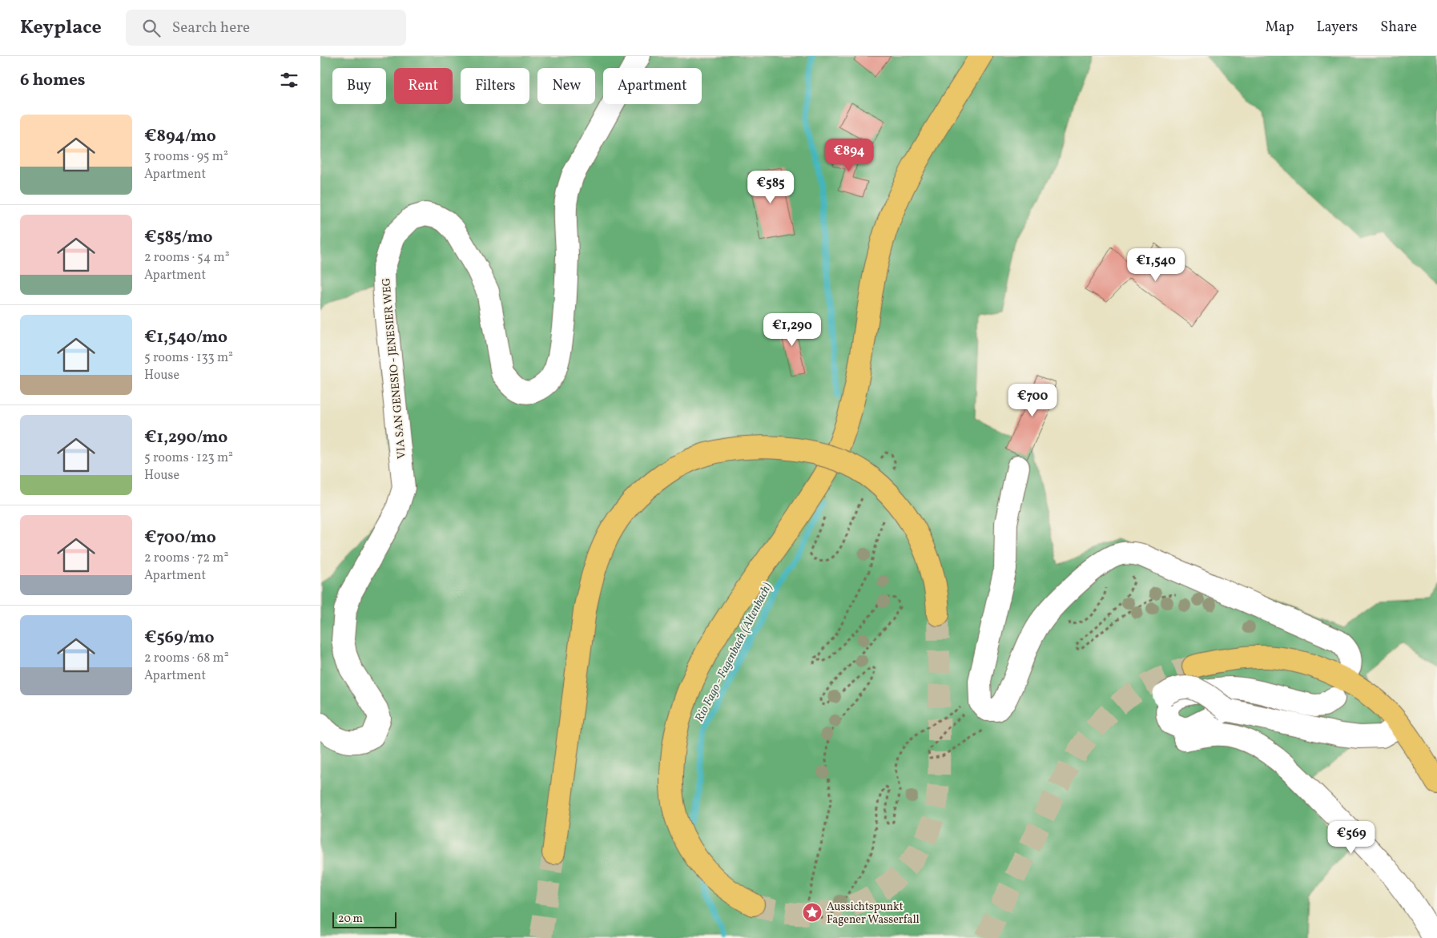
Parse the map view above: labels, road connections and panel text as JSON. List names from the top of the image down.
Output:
{
  "streets": {
    "street": ["VIA SAN GENESIO - JENESIER WEG"]
  },
  "water": ["Rio Fago - Fagenbach (Altenbach)"],
  "places": {
    "place": ["Aussichtspunkt Fagener Wasserfall"]
  },
  "scale_bar": "20 m",
  "page": {
    "header": "Keyplace",
    "search": "Search here",
    "nav": ["Map", "Layers", "Share"],
    "heading": "6 homes",
    "chip": [
      "Buy",
      "Rent",
      "Filters",
      "New",
      "Apartment"
    ],
    "list": [
      {
        "name": "€894/mo",
        "note": "3 rooms · 95 m² · Apartment"
      },
      {
        "name": "€585/mo",
        "note": "2 rooms · 54 m² · Apartment"
      },
      {
        "name": "€1,540/mo",
        "note": "5 rooms · 133 m² · House"
      },
      {
        "name": "€1,290/mo",
        "note": "5 rooms · 123 m² · House"
      },
      {
        "name": "€700/mo",
        "note": "2 rooms · 72 m² · Apartment"
      },
      {
        "name": "€569/mo",
        "note": "2 rooms · 68 m² · Apartment"
      }
    ],
    "price": [
      "€894",
      "€585",
      "€1,540",
      "€1,290",
      "€700",
      "€569"
    ],
    "scale": "20 m"
  }
}
